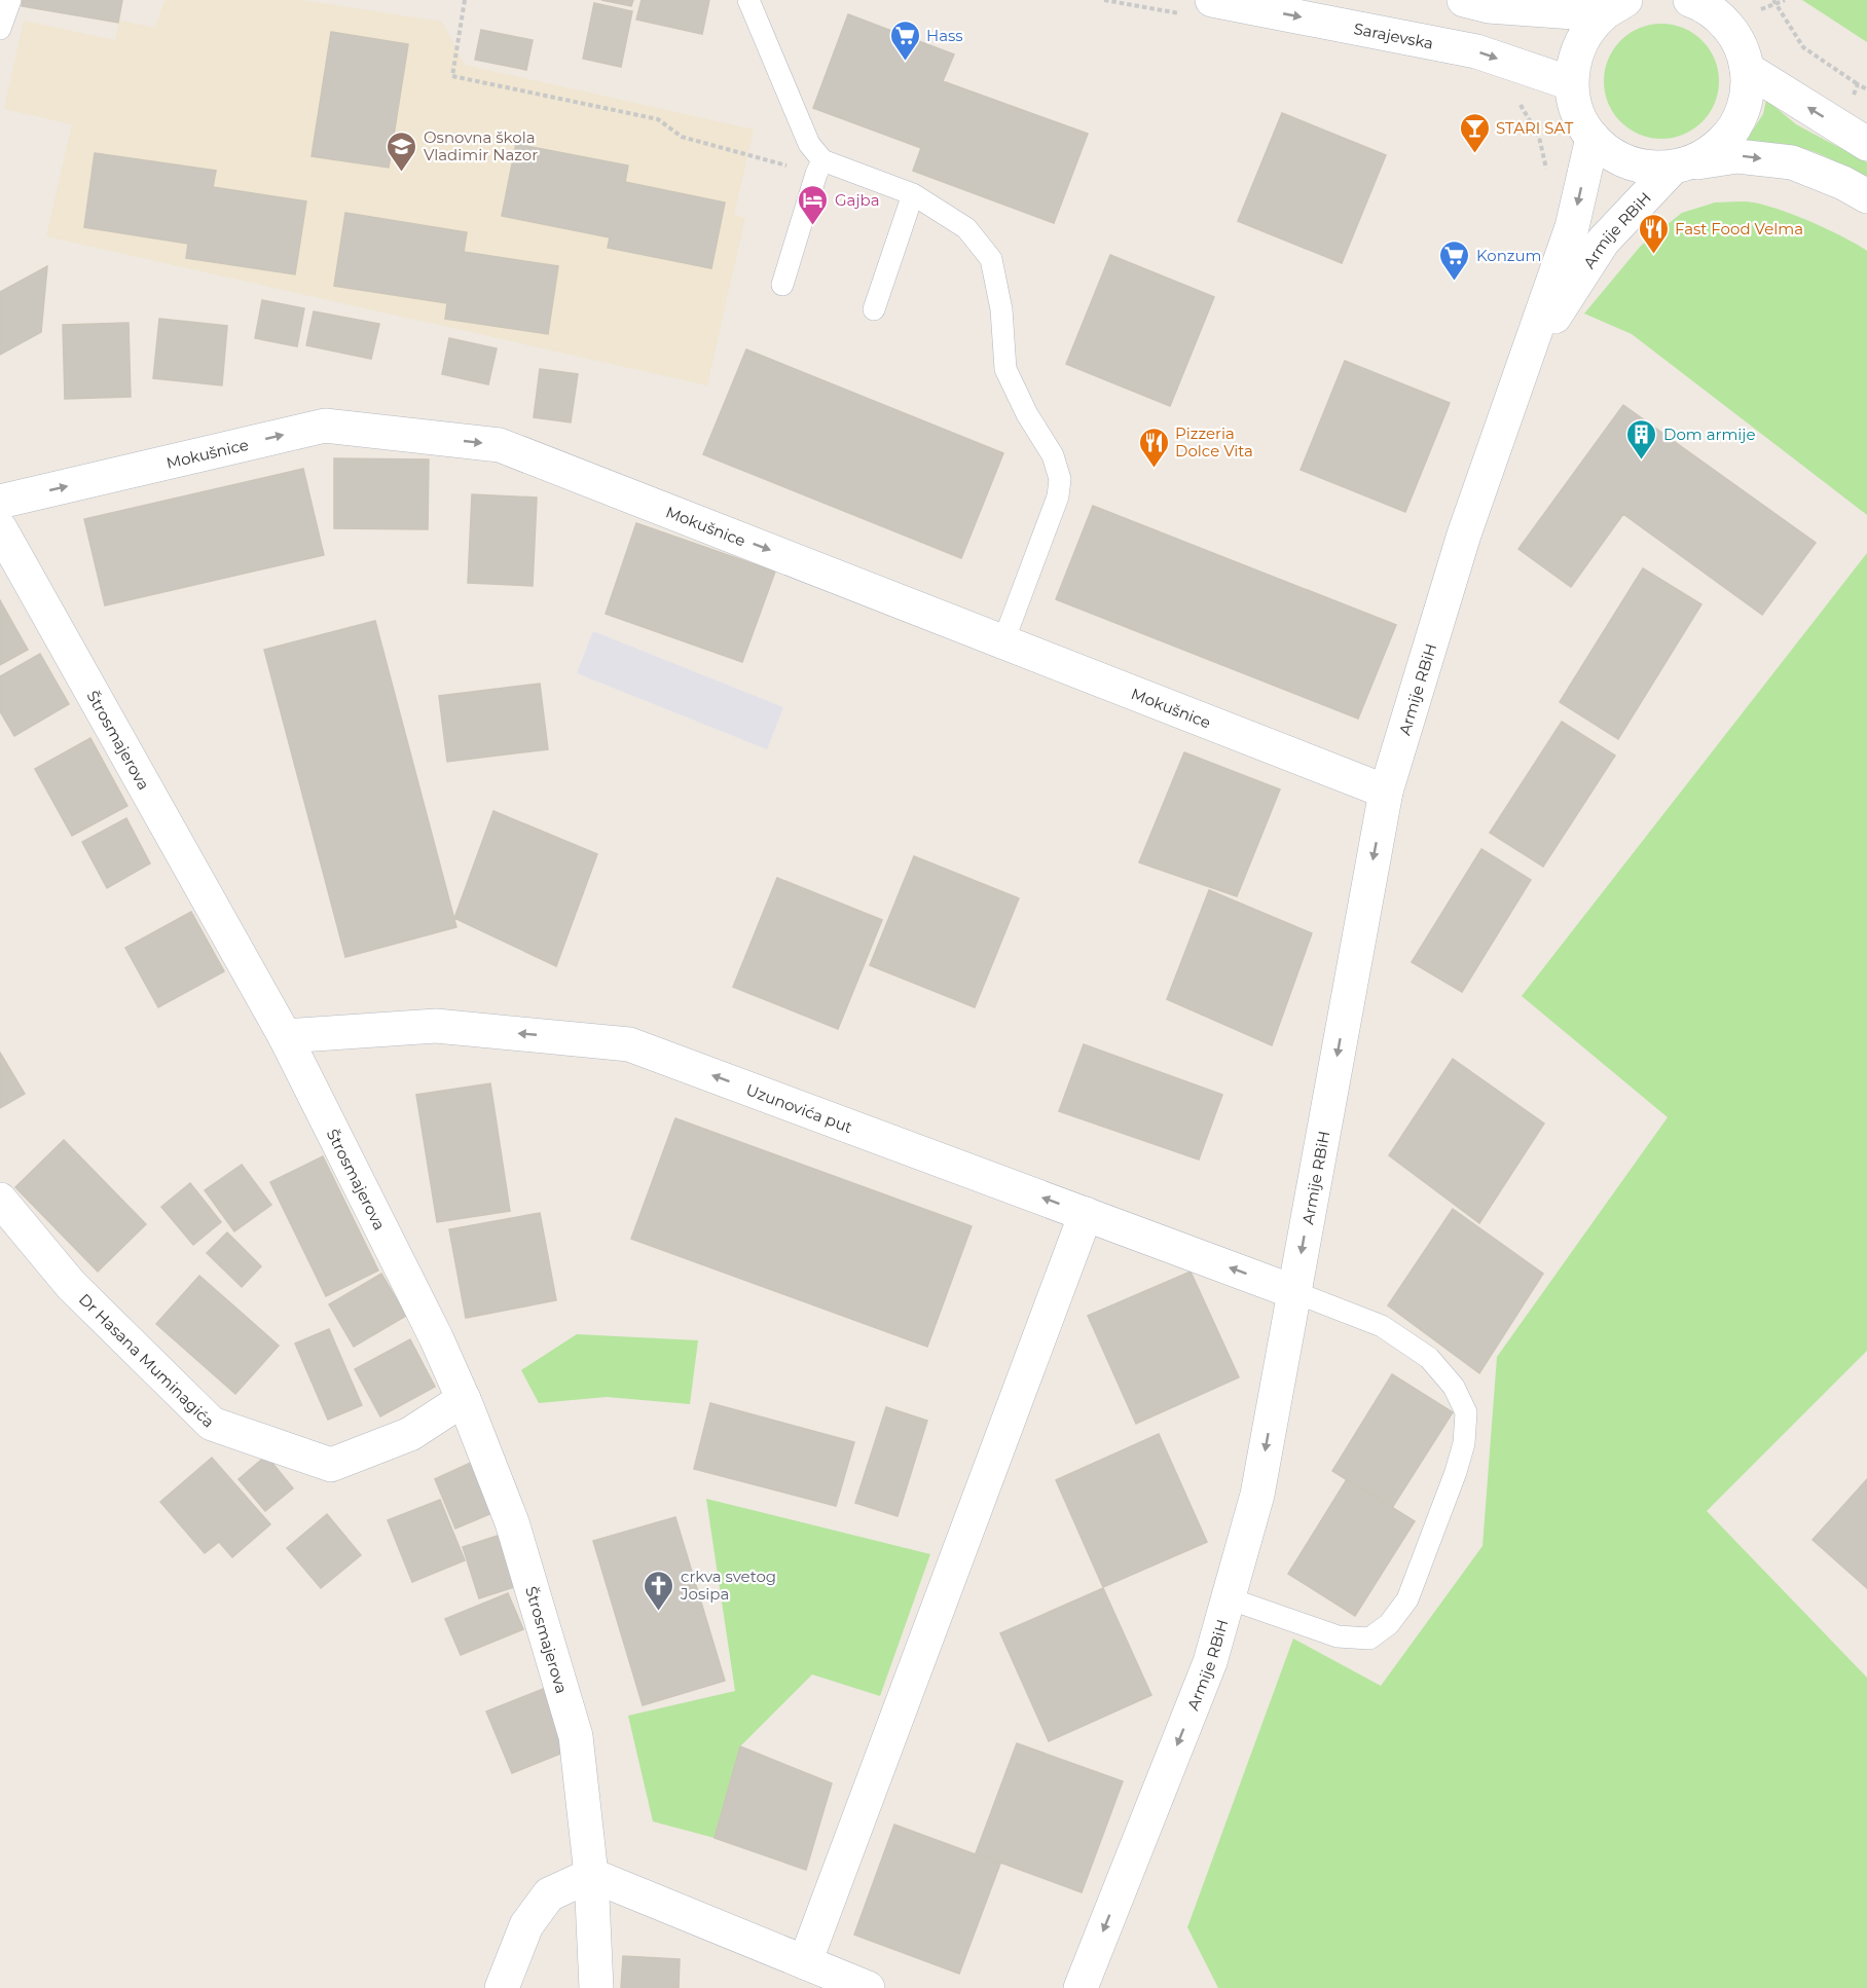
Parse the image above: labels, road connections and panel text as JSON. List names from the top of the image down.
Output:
{
  "streets": {
    "street": [
      "Sarajevska",
      "Armije RBiH",
      "Mokušnice",
      "Štrosmajerova",
      "Uzunovića put",
      "Dr Hasana Muminagića"
    ]
  },
  "crossings": [
    ["Armije RBiH", "Mokušnice"],
    ["Armije RBiH", "Uzunovića put"],
    ["Štrosmajerova", "Uzunovića put"],
    ["Štrosmajerova", "Dr Hasana Muminagića"]
  ],
  "one_way": ["Mokušnice", "Uzunovića put"],
  "places": {
    "supermarket": ["Hass", "Konzum"],
    "bar": ["STARI SAT"],
    "school or university": ["Osnovna škola Vladimir Nazor"],
    "hotel": ["Gajba"],
    "restaurant": ["Fast Food Velma", "Pizzeria Dolce Vita"],
    "building": ["Dom armije"],
    "church": ["crkva svetog Josipa"]
  }
}
